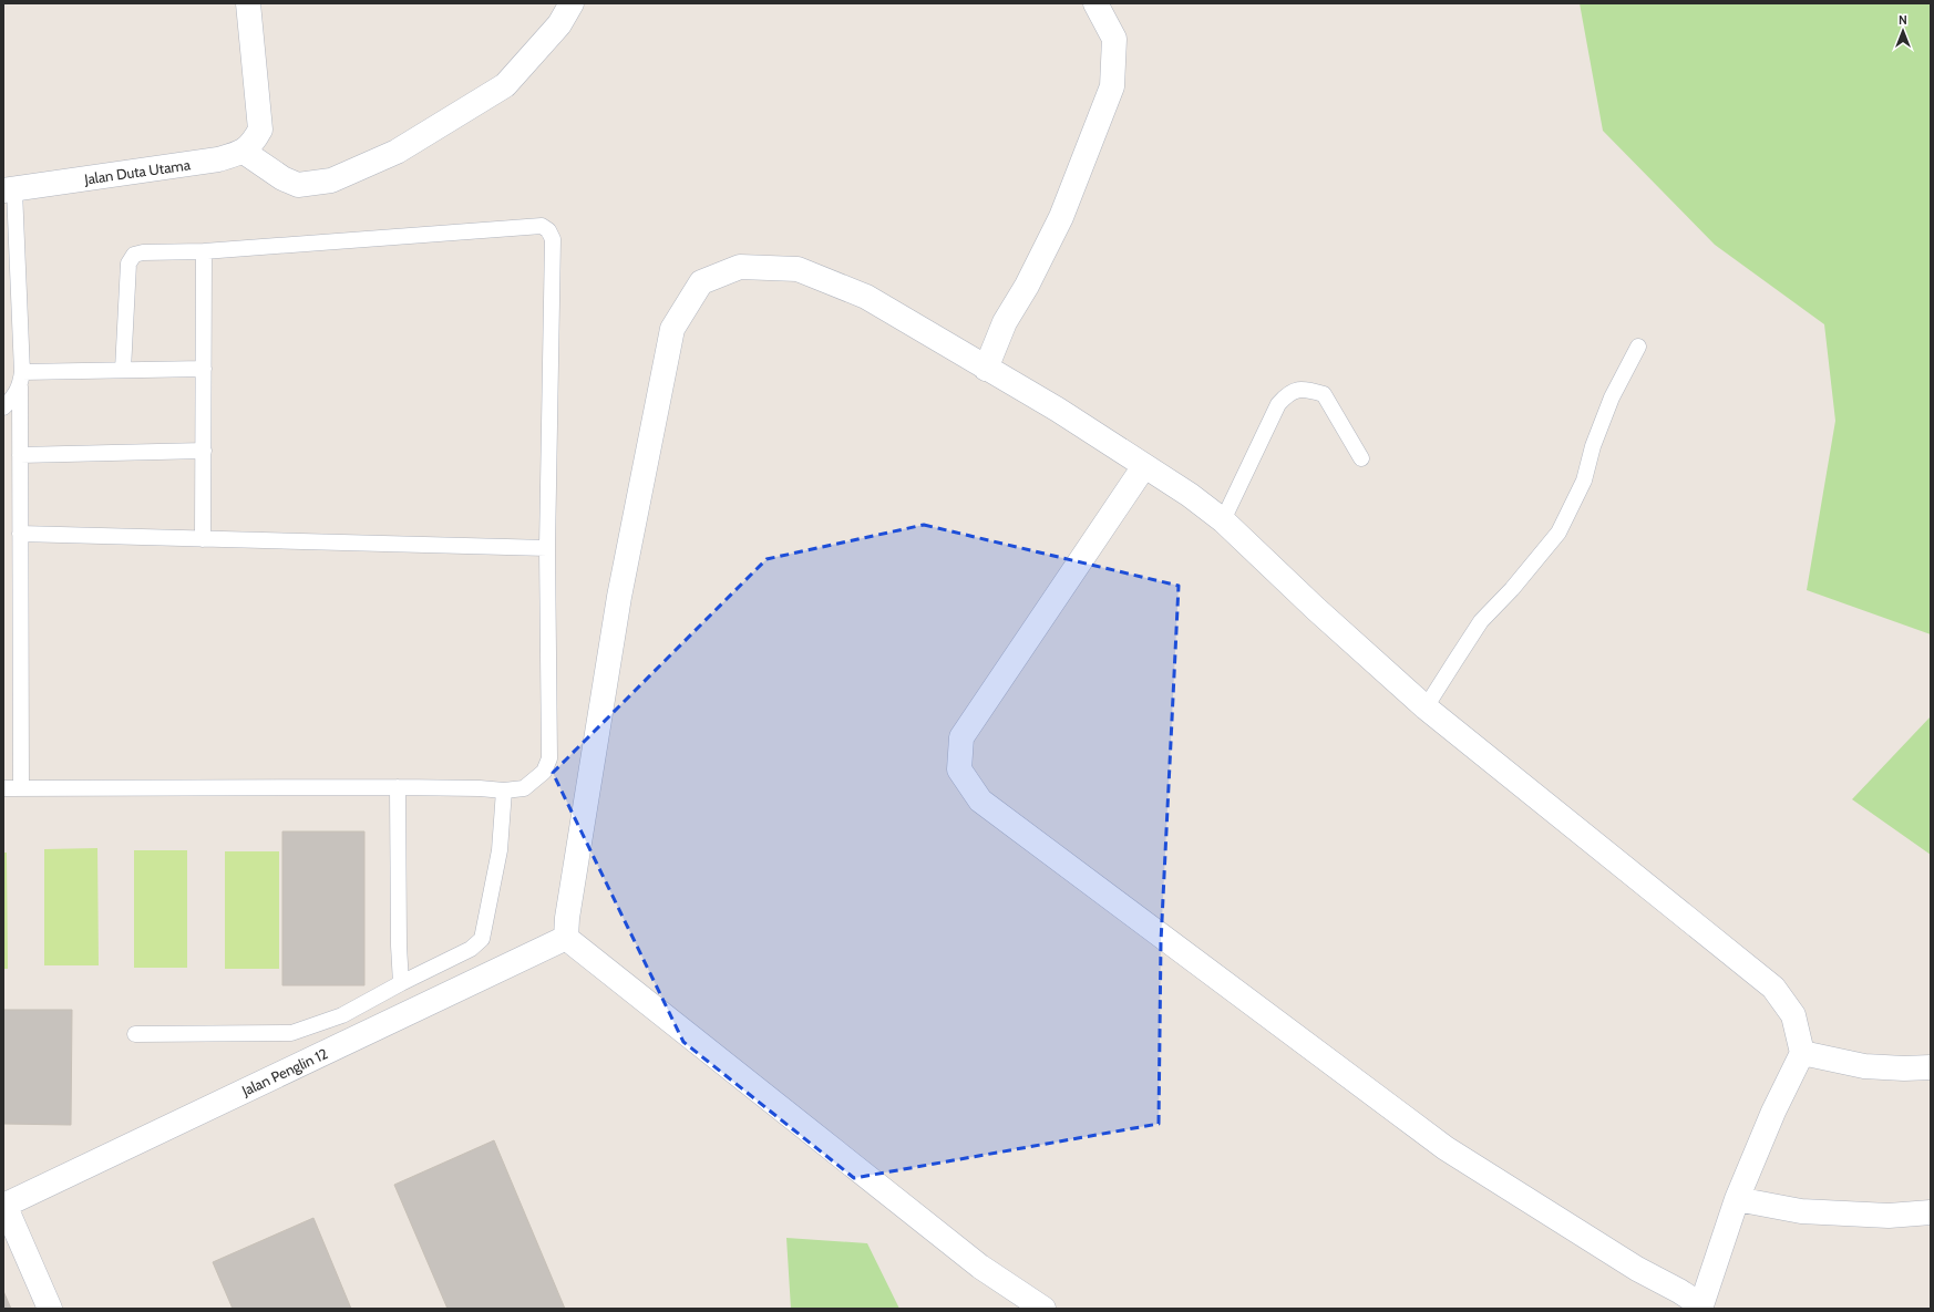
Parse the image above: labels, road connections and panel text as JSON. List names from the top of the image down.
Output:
{
  "streets": {
    "street": ["Jalan Duta Utama", "Jalan Penglin 12"]
  },
  "north": "top"
}
